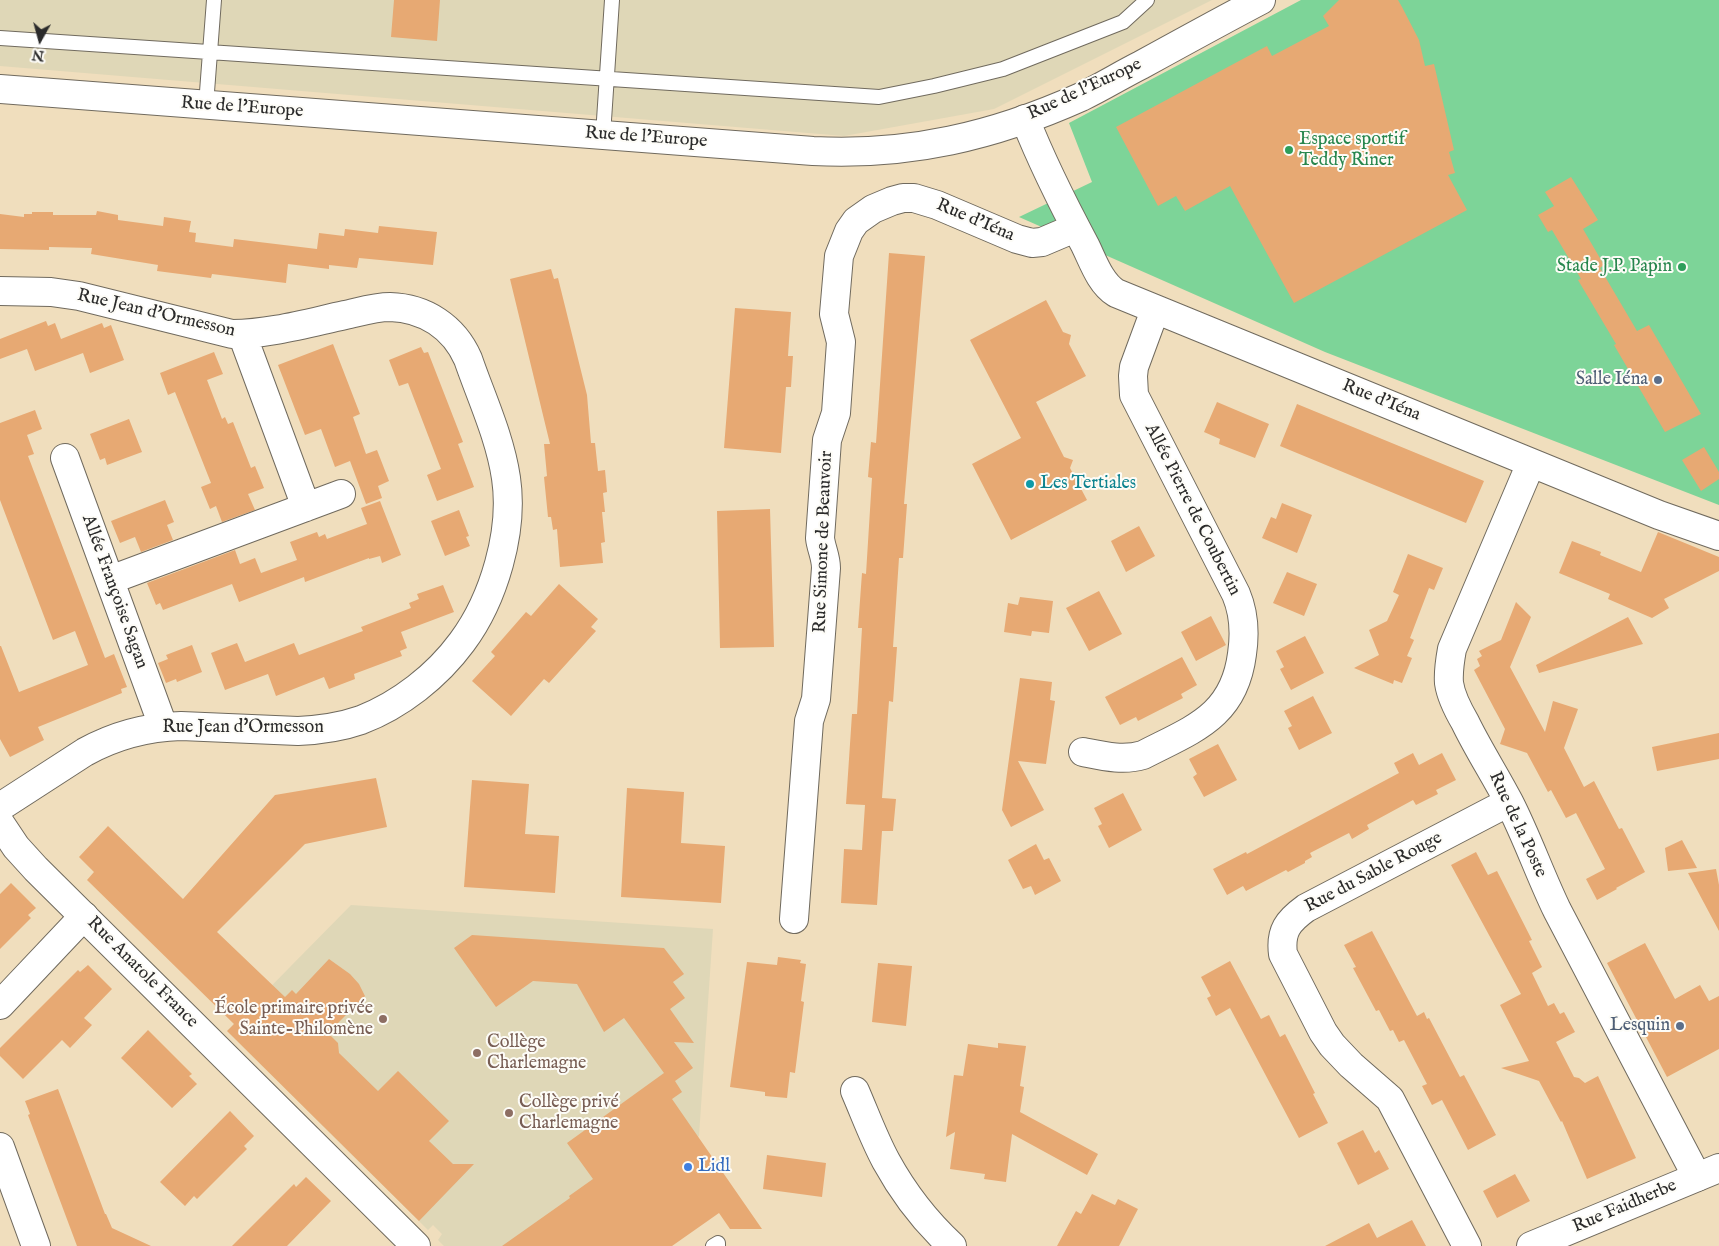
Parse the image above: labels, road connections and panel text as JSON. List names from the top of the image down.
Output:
{
  "streets": {
    "street": [
      "Rue de l'Europe",
      "Rue d'Iéna",
      "Rue Jean d'Ormesson",
      "Allée Pierre de Coubertin",
      "Rue Simone de Beauvoir",
      "Allée Françoise Sagan",
      "Rue de la Poste",
      "Rue du Sable Rouge",
      "Rue Anatole France",
      "Rue Faidherbe"
    ]
  },
  "crossings": [
    ["Rue de l'Europe", "Rue d'Iéna"],
    ["Rue d'Iéna", "Allée Pierre de Coubertin"],
    ["Rue d'Iéna", "Rue Simone de Beauvoir"],
    ["Rue d'Iéna", "Rue de la Poste"],
    ["Rue Jean d'Ormesson", "Allée Françoise Sagan"],
    ["Rue de la Poste", "Rue du Sable Rouge"],
    ["Rue de la Poste", "Rue Faidherbe"]
  ],
  "places": [
    "Espace sportif Teddy Riner",
    "Stade J.P. Papin",
    "Salle Iéna",
    "Les Tertiales",
    "École primaire privée Sainte-Philomène",
    "Lesquin",
    "Collège Charlemagne",
    "Collège privé Charlemagne",
    "Lidl"
  ],
  "north": "bottom"
}
